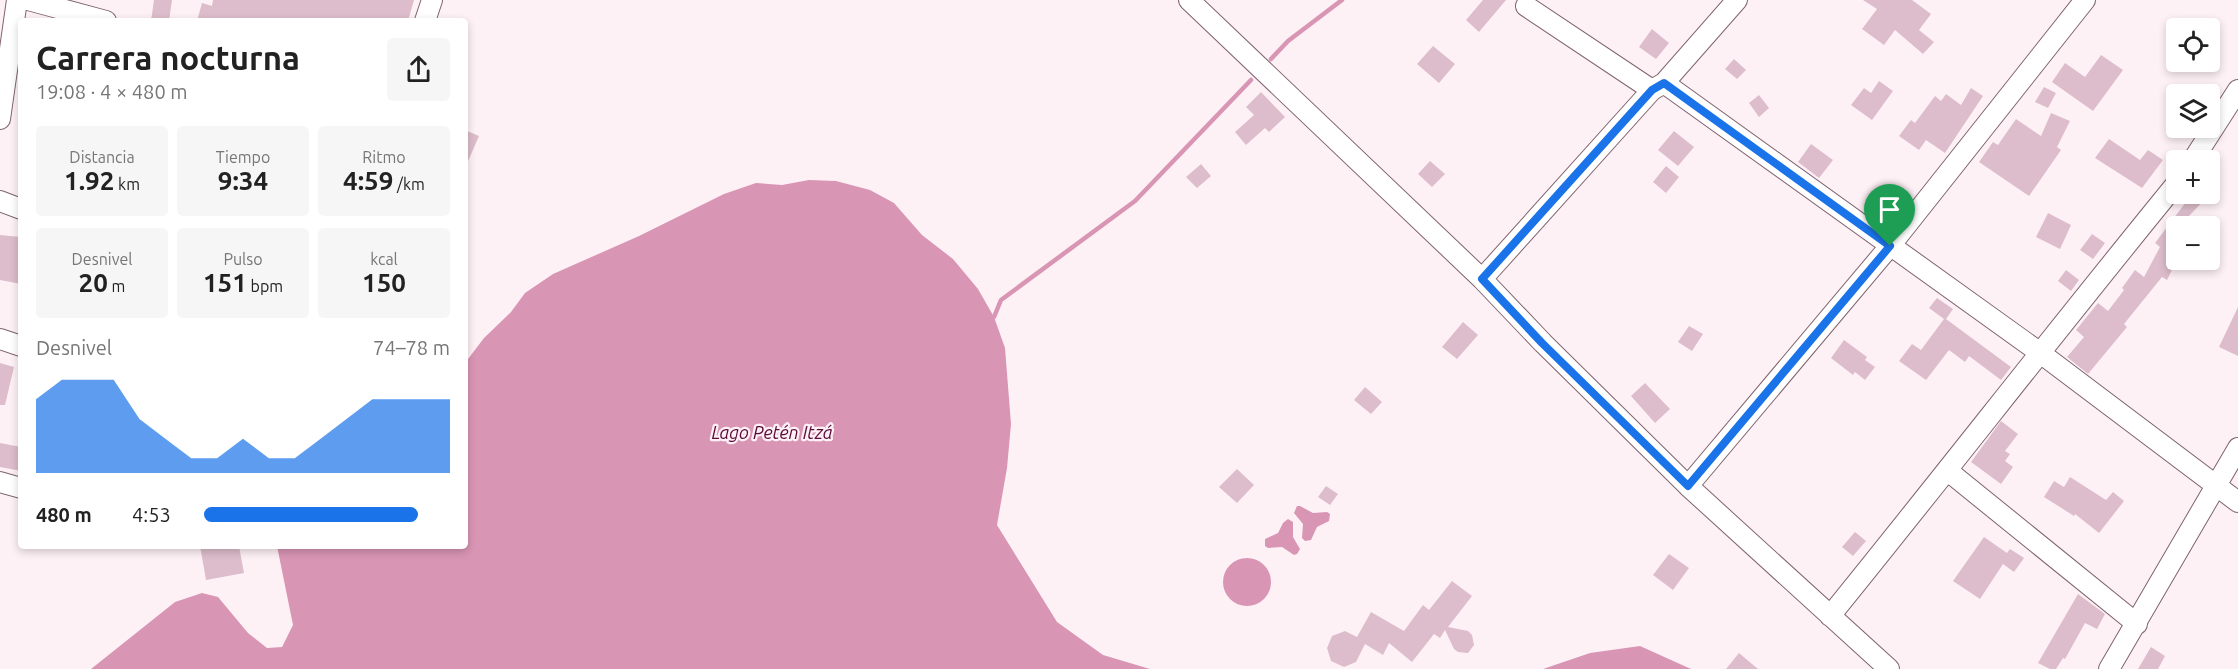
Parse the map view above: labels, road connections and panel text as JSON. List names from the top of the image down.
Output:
{
  "water": ["Lago Petén Itzá"],
  "page": {
    "map_buttons": ["+", "−"],
    "heading": ["Carrera nocturna", "19:08 · 4 × 480 m"],
    "stats": [
      ["Distancia", "1.92 km"],
      ["Tiempo", "9:34"],
      ["Ritmo", "4:59 /km"],
      ["Desnivel", "20 m"],
      ["Pulso", "151 bpm"],
      ["kcal", "150"]
    ],
    "chart": ["Desnivel", "74–78 m"],
    "list": [
      {
        "name": "480 m",
        "note": "4:53"
      }
    ]
  }
}
